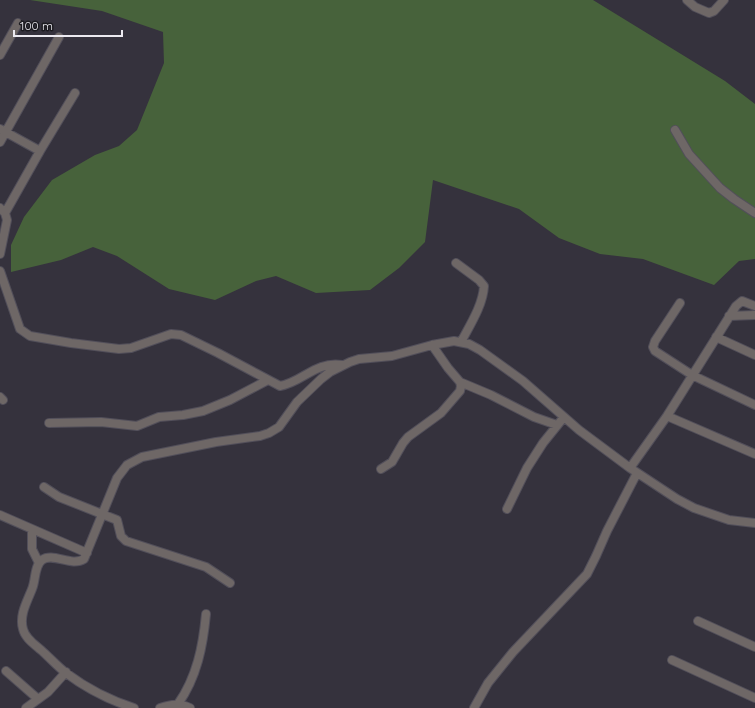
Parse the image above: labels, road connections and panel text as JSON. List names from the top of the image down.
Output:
{
  "scale_bar": "100 m"
}
